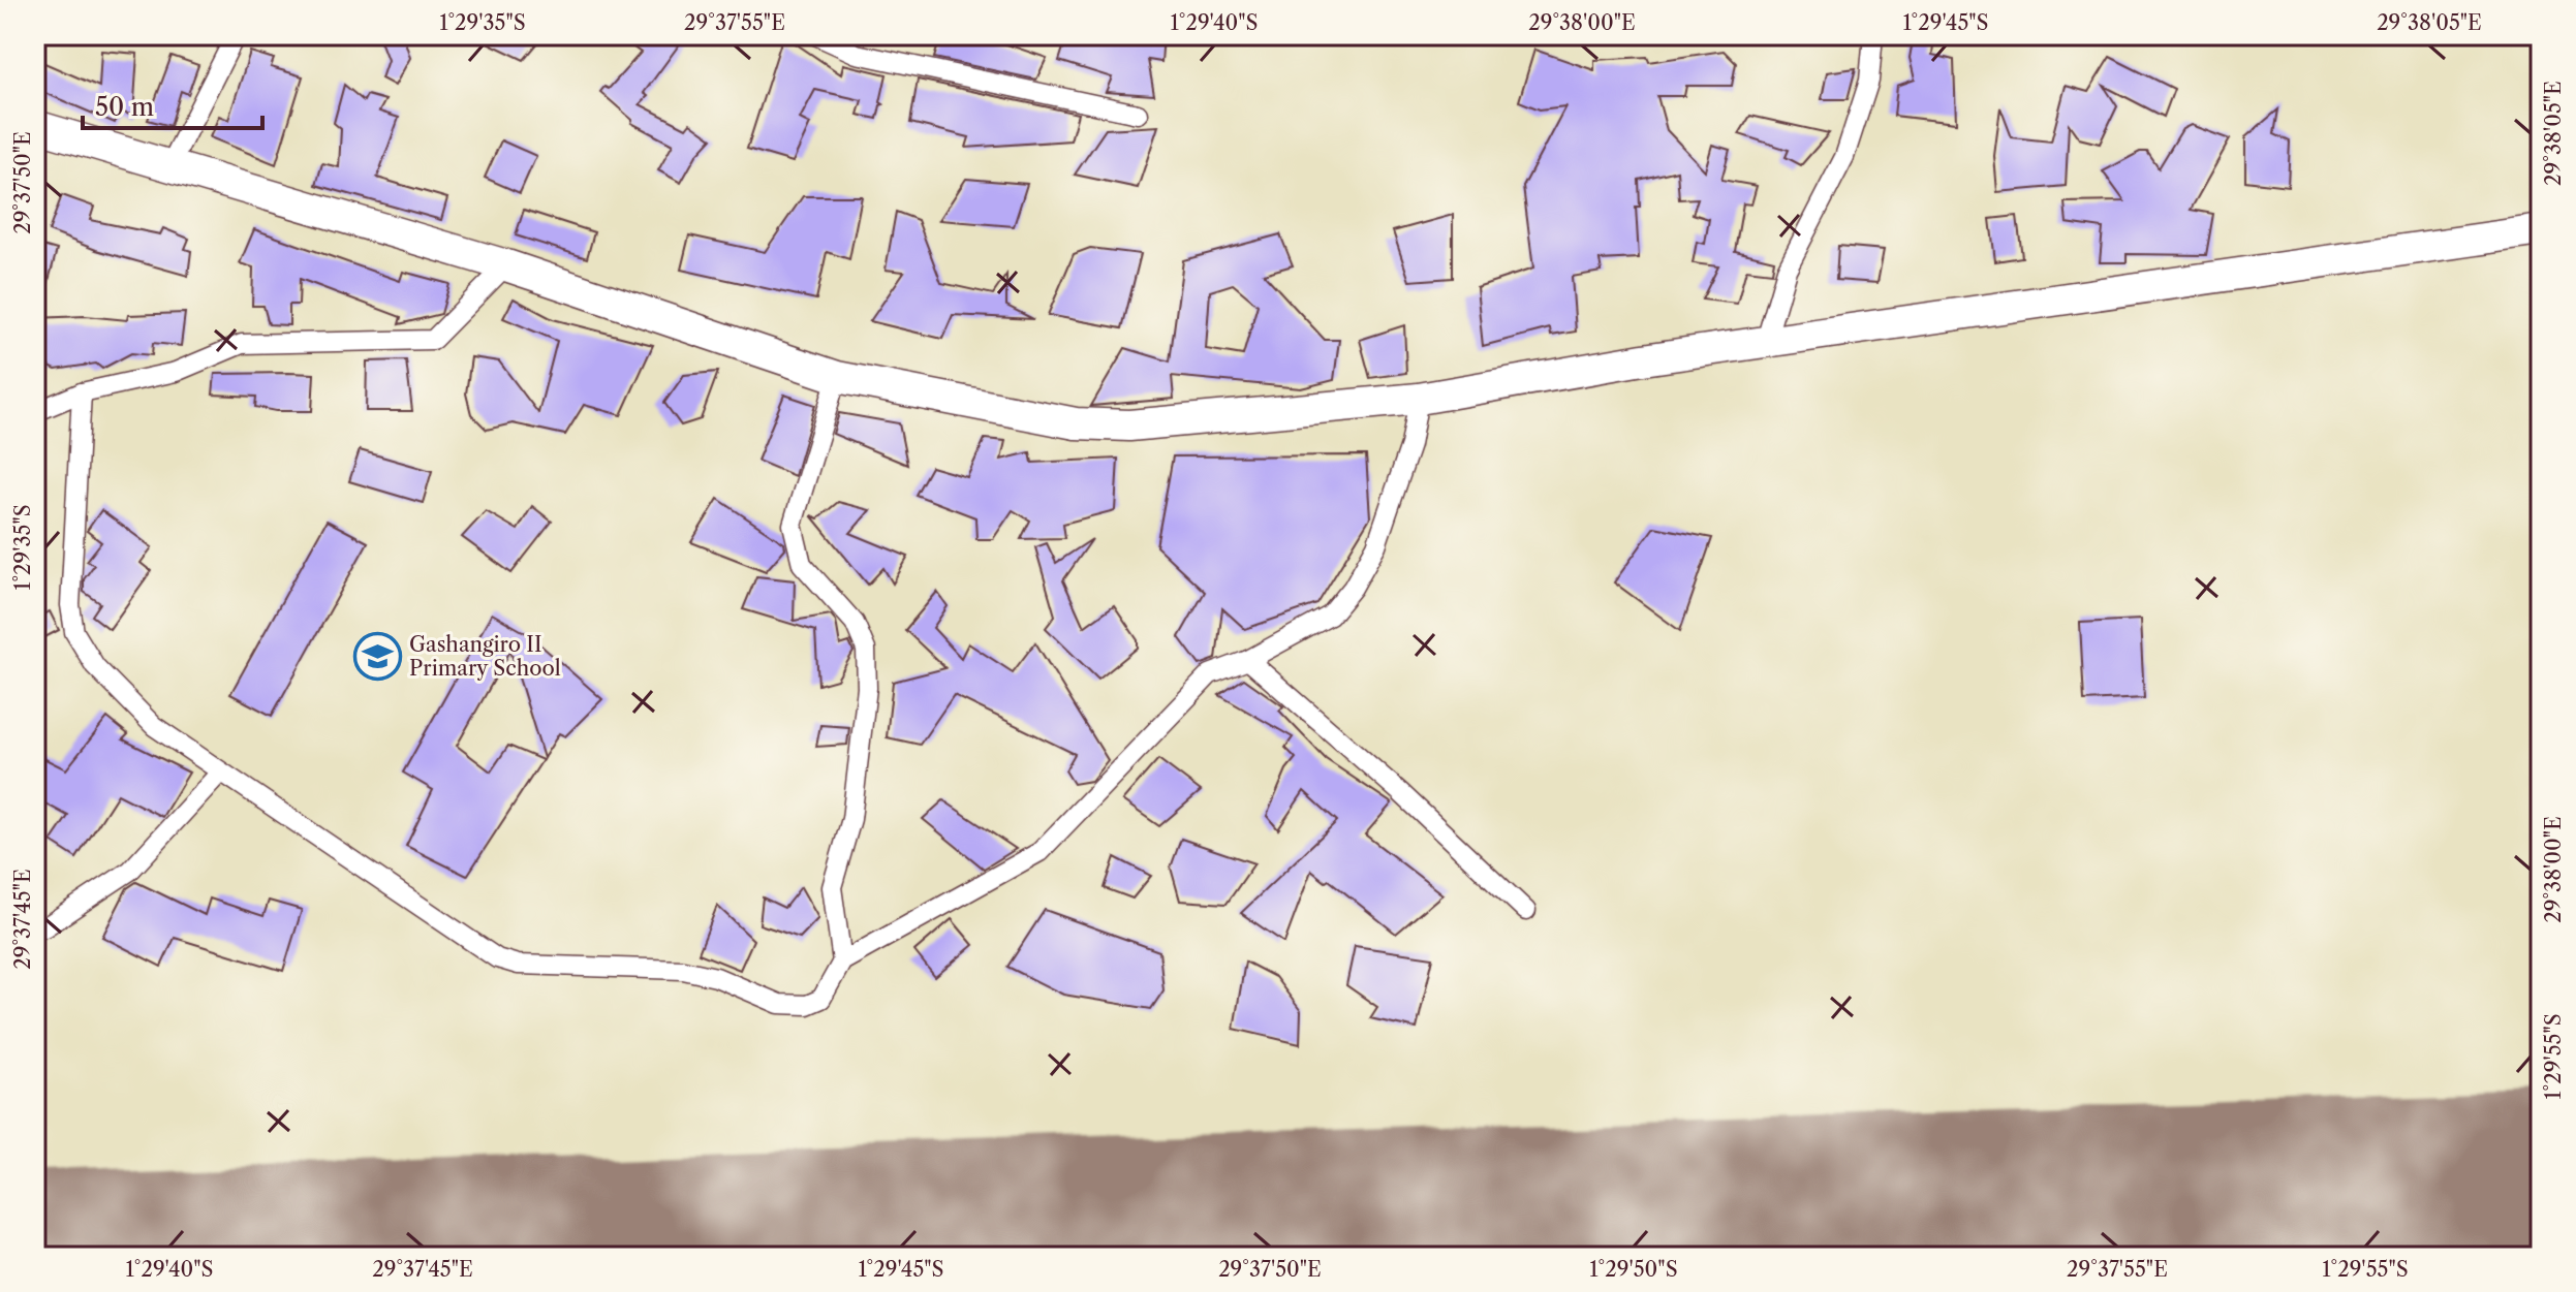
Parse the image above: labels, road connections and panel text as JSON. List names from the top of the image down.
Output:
{
  "places": {
    "school or university": ["Gashangiro II Primary School"]
  },
  "scale_bar": "50 m",
  "coordinates": [
    "1°29'35\"S",
    "29°37'55\"E",
    "1°29'40\"S",
    "29°38'00\"E",
    "1°29'45\"S",
    "29°38'05\"E",
    "29°37'50\"E",
    "29°37'45\"E",
    "1°29'55\"S",
    "1°29'50\"S"
  ]
}
